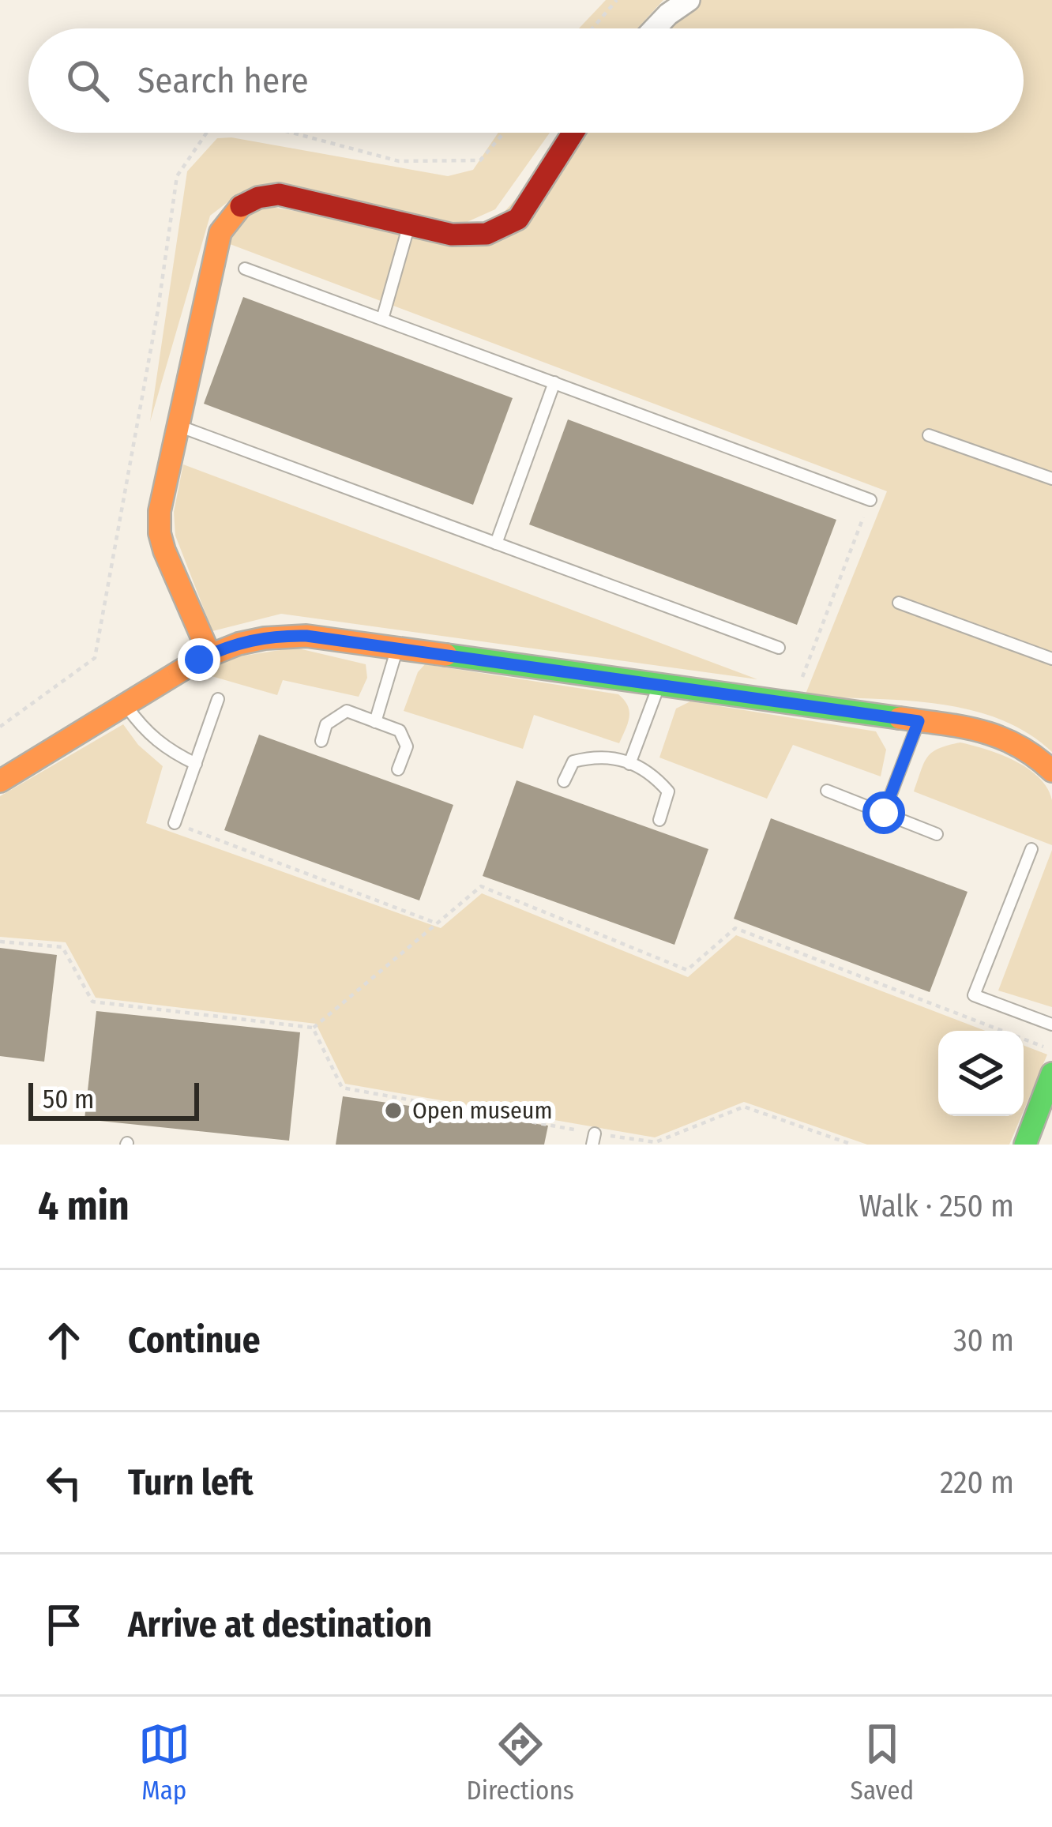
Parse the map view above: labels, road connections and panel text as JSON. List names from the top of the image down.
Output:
{
  "places": ["Open museum"],
  "scale_bar": "50 m",
  "page": {
    "search": "Search here",
    "scale": "50 m",
    "heading": ["4 min", "Walk · 250 m"],
    "list": [
      ["Continue", "30 m"],
      ["Turn left", "220 m"],
      "Arrive at destination"
    ],
    "nav": ["Map", "Directions", "Saved"]
  }
}
